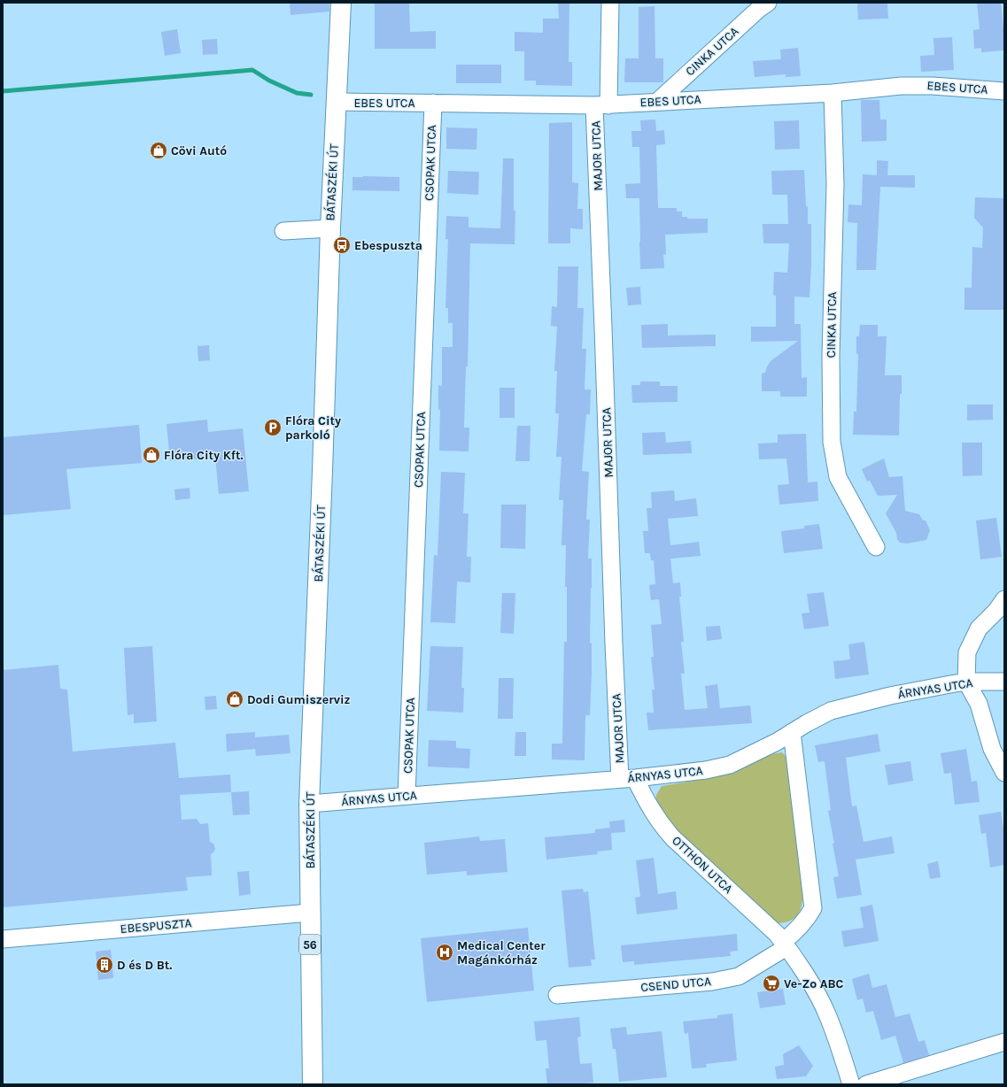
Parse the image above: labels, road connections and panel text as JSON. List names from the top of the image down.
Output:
{
  "streets": {
    "main road": ["BÁTASZÉKI ÚT", "56"],
    "street": [
      "CINKA UTCA",
      "EBES UTCA",
      "MAJOR UTCA",
      "CSOPAK UTCA",
      "ÁRNYAS UTCA",
      "OTTHON UTCA",
      "EBESPUSZTA",
      "CSEND UTCA"
    ]
  },
  "crossings": [
    ["CINKA UTCA", "EBES UTCA"],
    ["EBES UTCA", "MAJOR UTCA"],
    ["EBES UTCA", "CSOPAK UTCA"],
    ["EBES UTCA", "BÁTASZÉKI ÚT"],
    ["MAJOR UTCA", "ÁRNYAS UTCA"],
    ["MAJOR UTCA", "OTTHON UTCA"],
    ["CSOPAK UTCA", "ÁRNYAS UTCA"],
    ["BÁTASZÉKI ÚT", "ÁRNYAS UTCA"],
    ["BÁTASZÉKI ÚT", "EBESPUSZTA"],
    ["ÁRNYAS UTCA", "OTTHON UTCA"],
    ["OTTHON UTCA", "CSEND UTCA"]
  ],
  "places": {
    "shop": ["Cövi Autó", "Flóra City Kft.", "Dodi Gumiszerviz"],
    "bus stop": ["Ebespuszta"],
    "parking": ["Flóra City parkoló"],
    "hospital": ["Medical Center Magánkórház"],
    "building": ["D és D Bt."],
    "supermarket": ["Ve-Zo ABC"]
  }
}
